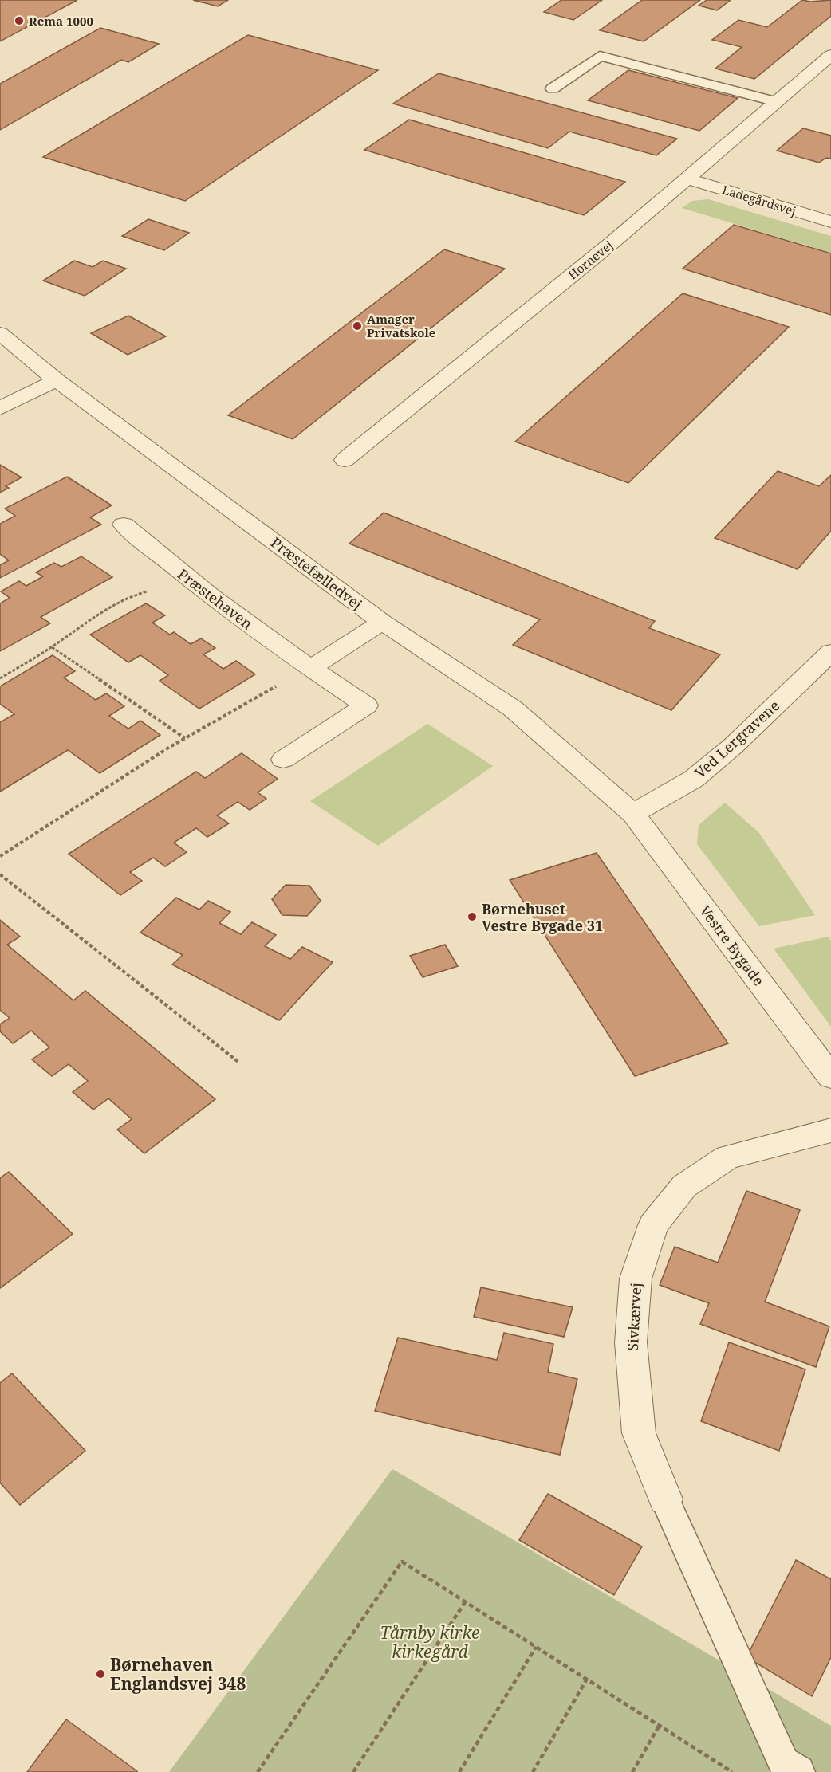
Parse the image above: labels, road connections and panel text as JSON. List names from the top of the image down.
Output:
{
  "streets": {
    "street": [
      "Ladegårdsvej",
      "Hornevej",
      "Præstefælledvej",
      "Præstehaven",
      "Ved Lergravene",
      "Vestre Bygade",
      "Sivkærvej"
    ]
  },
  "crossings": [
    ["Ladegårdsvej", "Hornevej"],
    ["Præstefælledvej", "Ved Lergravene"],
    ["Præstefælledvej", "Vestre Bygade"],
    ["Ved Lergravene", "Vestre Bygade"]
  ],
  "parks": ["Tårnby kirke kirkegård"],
  "places": [
    "Rema 1000",
    "Amager Privatskole",
    "Børnehuset Vestre Bygade 31",
    "Børnehaven Englandsvej 348"
  ]
}
